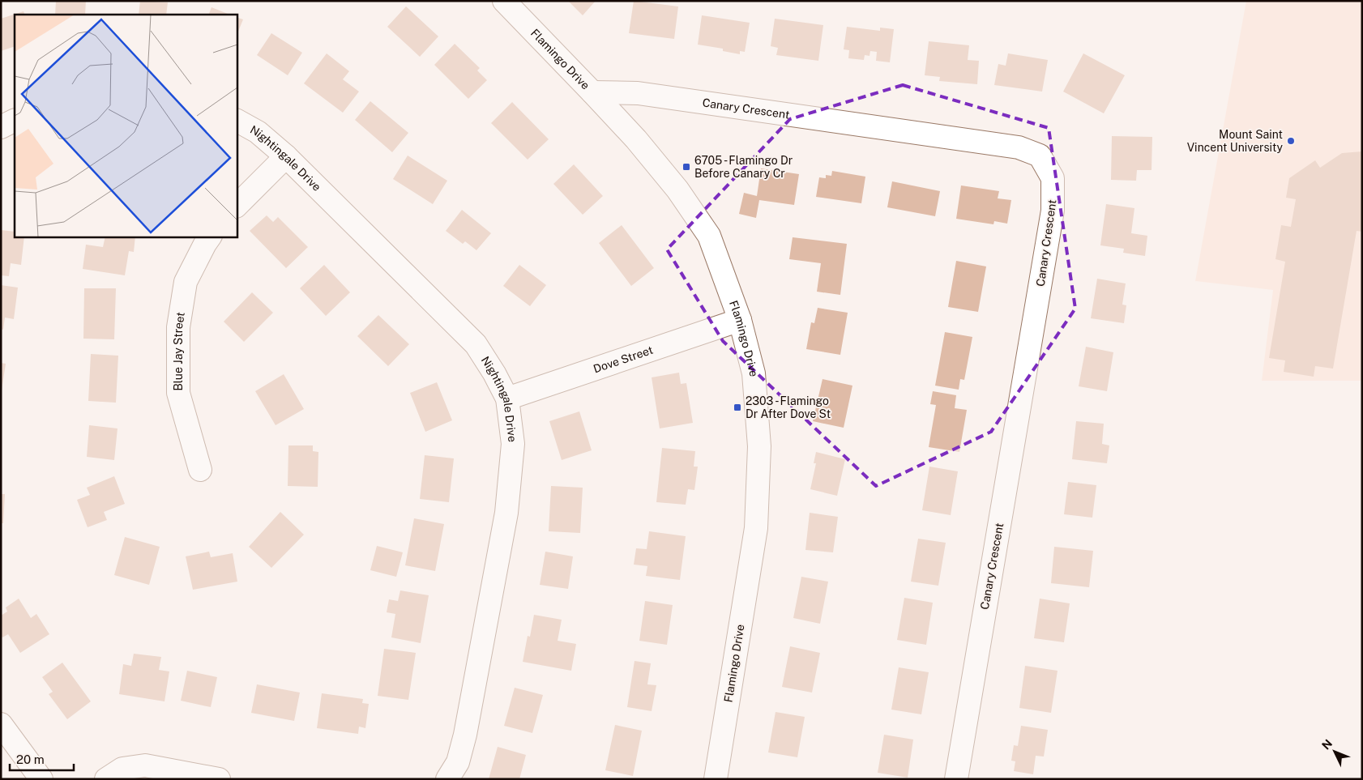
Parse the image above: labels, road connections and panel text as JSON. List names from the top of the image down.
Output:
{
  "streets": {
    "street": [
      "Flamingo Drive",
      "Canary Crescent",
      "Nightingale Drive",
      "Blue Jay Street",
      "Dove Street"
    ]
  },
  "crossings": [
    ["Flamingo Drive", "Canary Crescent"],
    ["Flamingo Drive", "Dove Street"],
    ["Nightingale Drive", "Dove Street"]
  ],
  "places": {
    "other": ["Mount Saint Vincent University"],
    "transit": ["6705 - Flamingo Dr Before Canary Cr", "2303 - Flamingo Dr After Dove St"]
  },
  "scale_bar": "20 m",
  "north": "top left"
}
